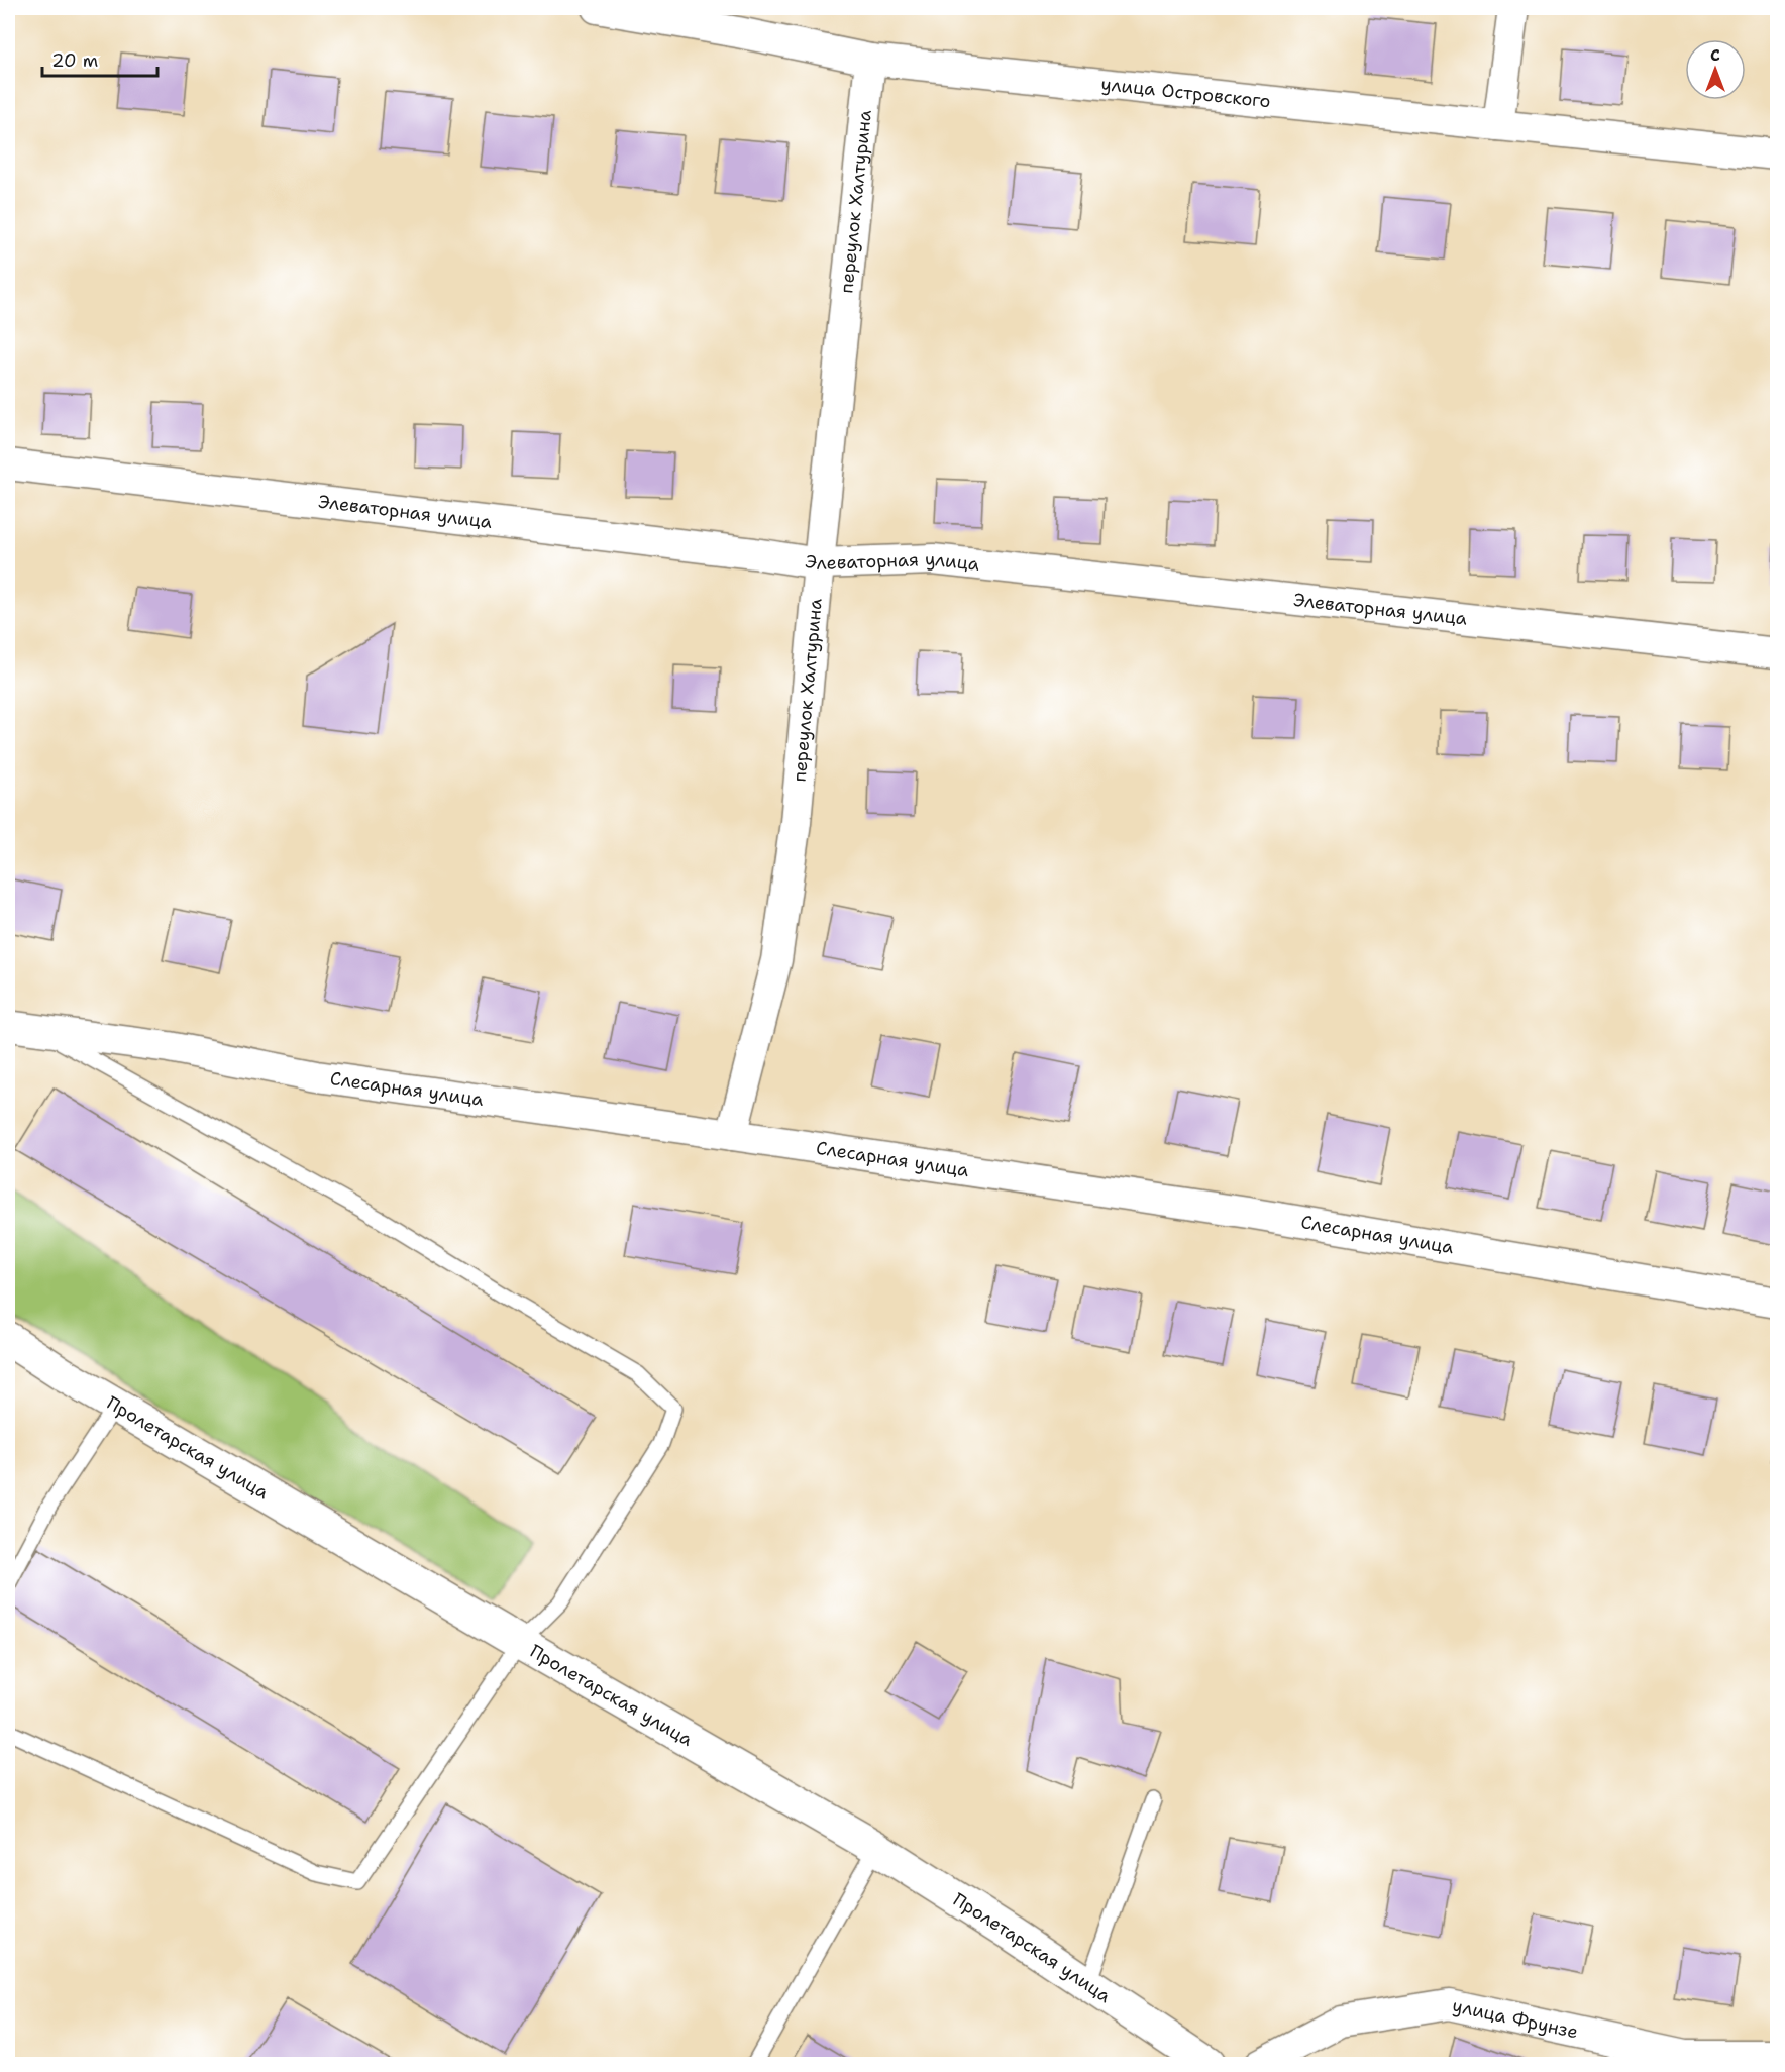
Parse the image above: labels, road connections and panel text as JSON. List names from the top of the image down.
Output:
{
  "streets": {
    "main road": ["Пролетарская улица"],
    "street": [
      "улица Островского",
      "переулок Халтурина",
      "Элеваторная улица",
      "Слесарная улица",
      "улица Фрунзе"
    ]
  },
  "crossings": [
    ["улица Островского", "переулок Халтурина"],
    ["переулок Халтурина", "Элеваторная улица"],
    ["переулок Халтурина", "Слесарная улица"]
  ],
  "scale_bar": "20 m",
  "north": "top"
}
